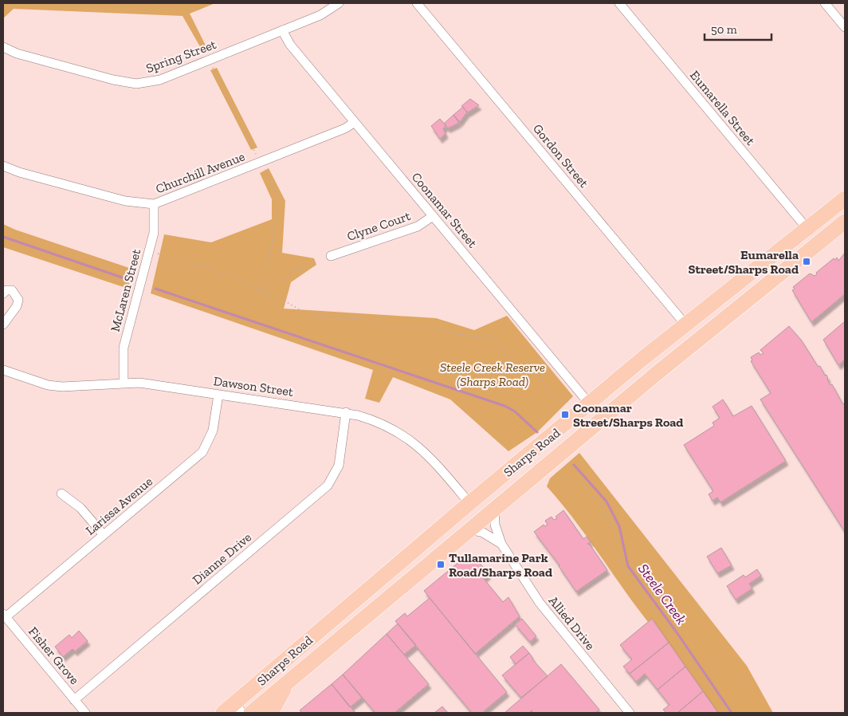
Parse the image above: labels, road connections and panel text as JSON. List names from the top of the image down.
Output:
{
  "streets": {
    "main road": ["Sharps Road"],
    "street": [
      "Spring Street",
      "Eumarella Street",
      "Gordon Street",
      "Churchill Avenue",
      "Coonamar Street",
      "Clyne Court",
      "McLaren Street",
      "Dawson Street",
      "Larissa Avenue",
      "Dianne Drive",
      "Allied Drive",
      "Fisher Grove"
    ]
  },
  "crossings": [
    ["Spring Street", "Coonamar Street"],
    ["Eumarella Street", "Sharps Road"],
    ["Gordon Street", "Sharps Road"],
    ["Churchill Avenue", "Coonamar Street"],
    ["Churchill Avenue", "McLaren Street"],
    ["Coonamar Street", "Clyne Court"],
    ["Coonamar Street", "Sharps Road"],
    ["McLaren Street", "Dawson Street"],
    ["Dawson Street", "Sharps Road"],
    ["Dawson Street", "Larissa Avenue"],
    ["Dawson Street", "Dianne Drive"],
    ["Sharps Road", "Allied Drive"],
    ["Larissa Avenue", "Fisher Grove"],
    ["Dianne Drive", "Fisher Grove"]
  ],
  "water": ["Steele Creek"],
  "parks": ["Steele Creek Reserve (Sharps Road)"],
  "places": {
    "transit": ["Eumarella Street/Sharps Road", "Coonamar Street/Sharps Road", "Tullamarine Park Road/Sharps Road"]
  },
  "scale_bar": "50 m"
}
